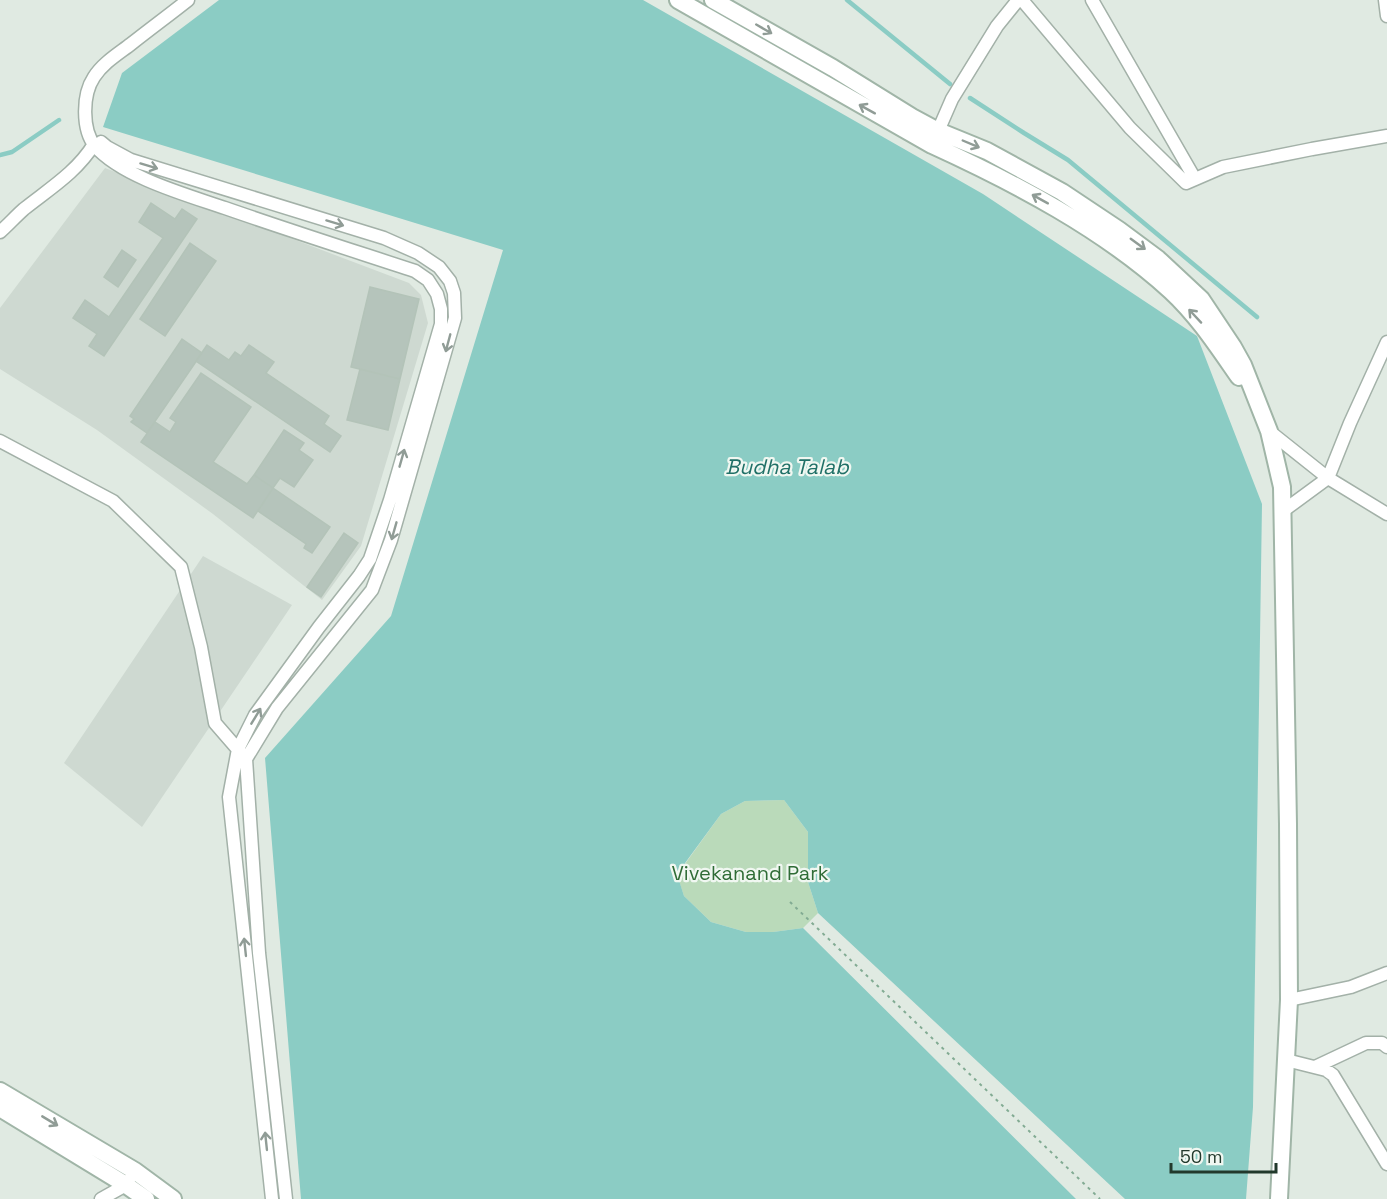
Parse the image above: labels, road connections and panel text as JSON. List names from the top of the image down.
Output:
{
  "water": ["Budha Talab"],
  "parks": ["Vivekanand Park"],
  "scale_bar": "50 m"
}
